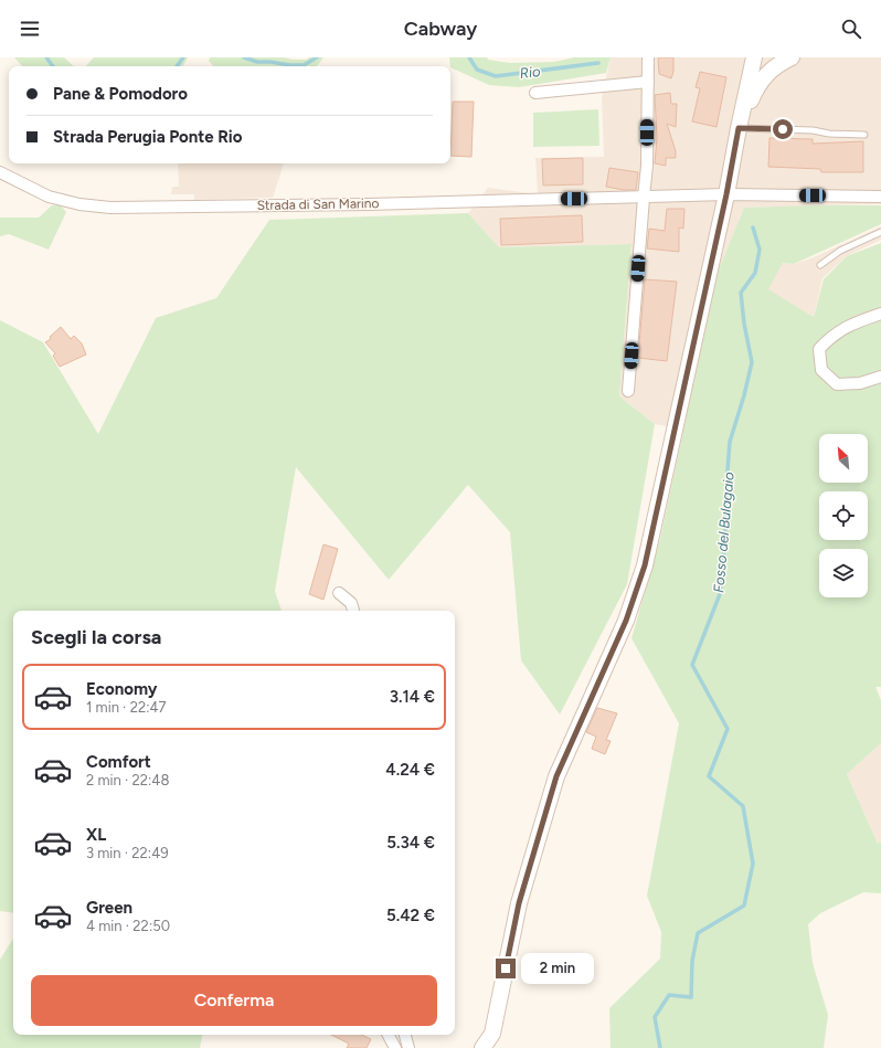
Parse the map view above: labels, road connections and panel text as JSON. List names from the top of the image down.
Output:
{
  "streets": {
    "street": ["Strada di San Marino"]
  },
  "water": ["Rio", "Fosso del Bulagaio"],
  "north": "top left",
  "page": {
    "header": "Cabway",
    "banner": ["Pane & Pomodoro", "Strada Perugia Ponte Rio"],
    "heading": "Scegli la corsa",
    "list": [
      {
        "name": "Economy",
        "note": "1 min · 22:47",
        "value": "3.14 €"
      },
      {
        "name": "Comfort",
        "note": "2 min · 22:48",
        "value": "4.24 €"
      },
      {
        "name": "XL",
        "note": "3 min · 22:49",
        "value": "5.34 €"
      },
      {
        "name": "Green",
        "note": "4 min · 22:50",
        "value": "5.42 €"
      }
    ],
    "bubble": "2 min",
    "buttons": "Conferma"
  }
}
